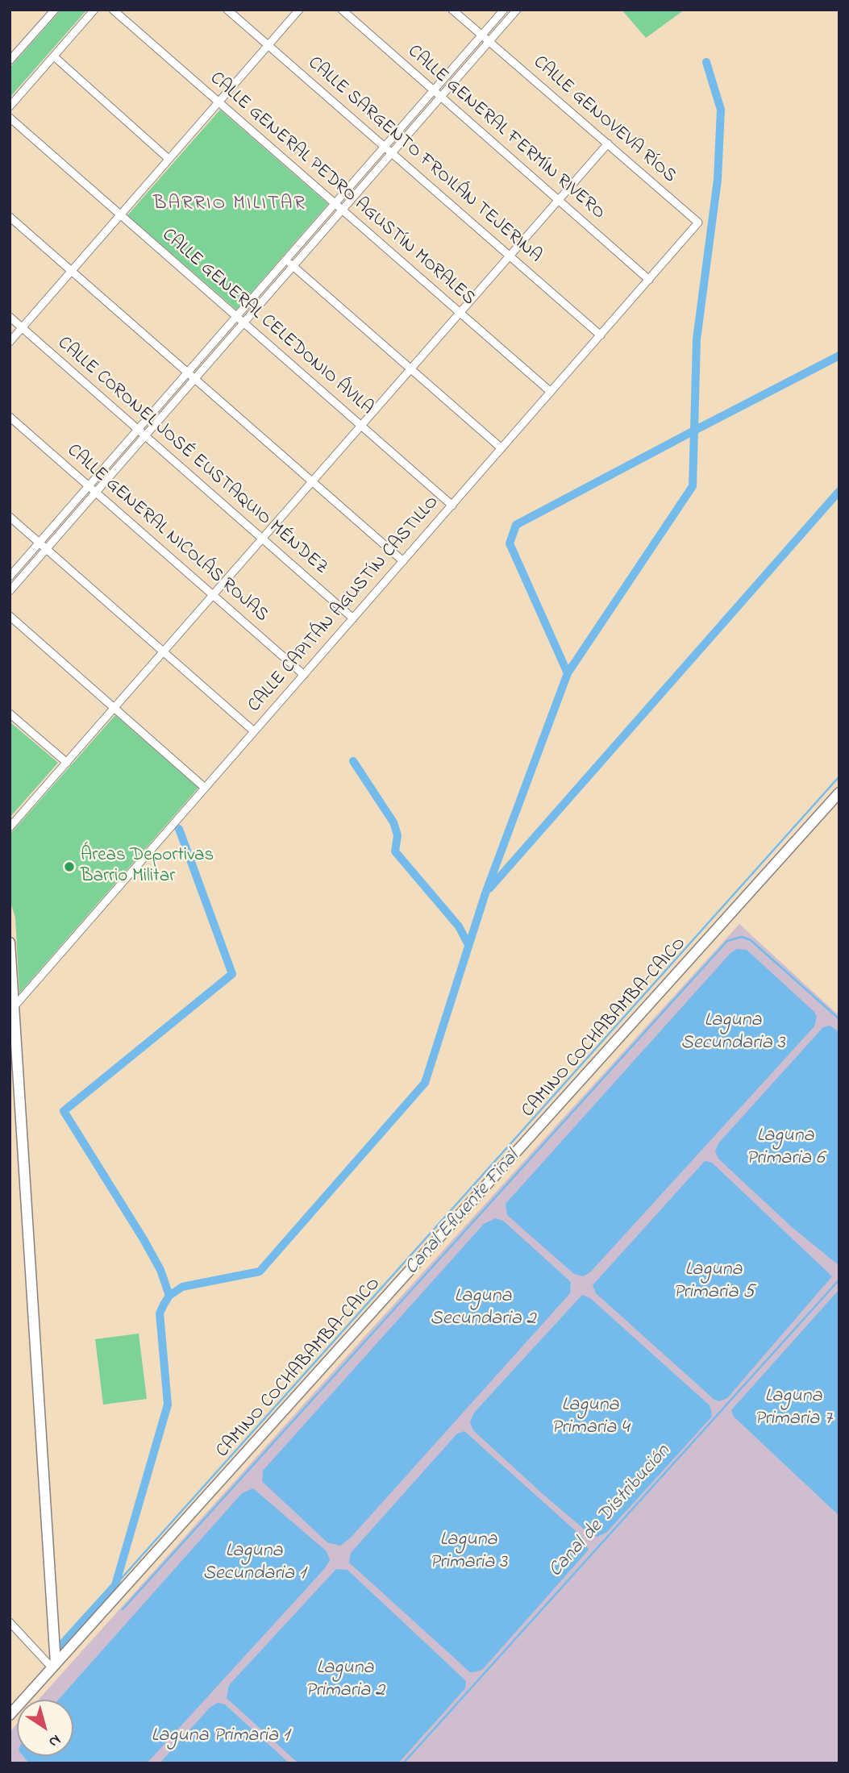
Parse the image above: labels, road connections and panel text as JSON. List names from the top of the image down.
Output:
{
  "streets": {
    "main road": ["CAMINO COCHABAMBA-CAICO"],
    "street": [
      "CALLE GENOVEVA RÍOS",
      "CALLE GENERAL FERMÍN RIVERO",
      "CALLE SARGENTO FROILÁN TEJERINA",
      "CALLE GENERAL PEDRO AGUSTÍN MORALES",
      "CALLE GENERAL CELEDONIO ÁVILA",
      "CALLE CORONEL JOSÉ EUSTAQUIO MÉNDEZ",
      "CALLE GENERAL NICOLÁS ROJAS",
      "CALLE CAPITÁN AGUSTÍN CASTILLO"
    ]
  },
  "crossings": [
    ["CALLE GENOVEVA RÍOS", "CALLE CAPITÁN AGUSTÍN CASTILLO"],
    ["CALLE GENERAL FERMÍN RIVERO", "CALLE CAPITÁN AGUSTÍN CASTILLO"],
    ["CALLE SARGENTO FROILÁN TEJERINA", "CALLE CAPITÁN AGUSTÍN CASTILLO"],
    ["CALLE GENERAL PEDRO AGUSTÍN MORALES", "CALLE CAPITÁN AGUSTÍN CASTILLO"],
    ["CALLE GENERAL CELEDONIO ÁVILA", "CALLE CAPITÁN AGUSTÍN CASTILLO"],
    ["CALLE CORONEL JOSÉ EUSTAQUIO MÉNDEZ", "CALLE CAPITÁN AGUSTÍN CASTILLO"],
    ["CALLE GENERAL NICOLÁS ROJAS", "CALLE CAPITÁN AGUSTÍN CASTILLO"]
  ],
  "districts": ["BARRIO MILITAR"],
  "water": [
    "Laguna Secundaria 3",
    "Laguna Primaria 6",
    "Canal Efluente Final",
    "Laguna Primaria 5",
    "Laguna Secundaria 2",
    "Laguna Primaria 7",
    "Laguna Primaria 4",
    "Canal de Distribución",
    "Laguna Primaria 3",
    "Laguna Secundaria 1",
    "Laguna Primaria 2",
    "Laguna Primaria 1"
  ],
  "places": ["Áreas Deportivas Barrio Militar"],
  "north": "bottom right"
}
